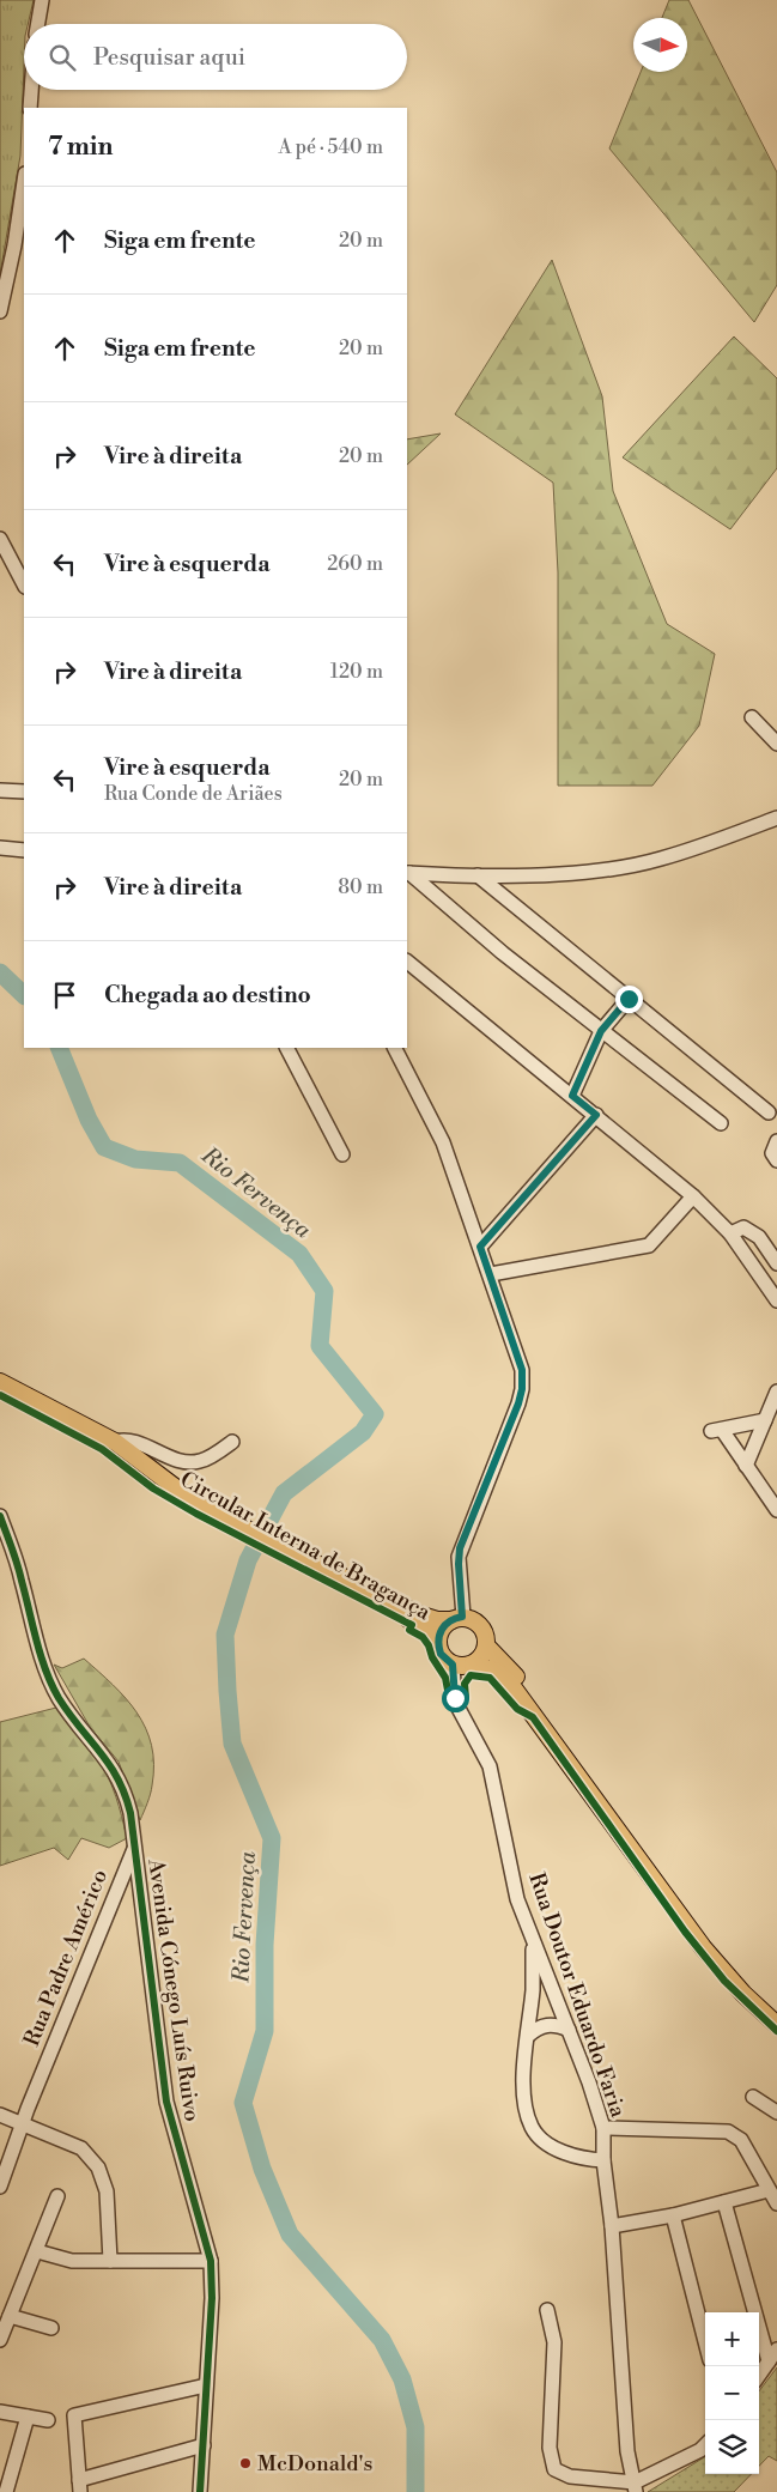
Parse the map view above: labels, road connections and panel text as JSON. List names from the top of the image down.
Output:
{
  "streets": {
    "main road": ["Circular Interna de Bragança"],
    "street": ["Rua Padre Américo", "Avenida Cónego Luís Ruivo", "Rua Doutor Eduardo Faria"]
  },
  "crossings": [
    ["Circular Interna de Bragança", "Rua Doutor Eduardo Faria"],
    ["Rua Padre Américo", "Avenida Cónego Luís Ruivo"]
  ],
  "water": ["Rio Fervença"],
  "places": ["McDonald's"],
  "north": "right",
  "page": {
    "search": "Pesquisar aqui",
    "heading": ["7 min", "A pé · 540 m"],
    "list": [
      ["Siga em frente", "20 m"],
      ["Siga em frente", "20 m"],
      ["Vire à direita", "20 m"],
      ["Vire à esquerda", "260 m"],
      ["Vire à direita", "120 m"],
      ["Vire à esquerda", "Rua Conde de Ariães", "20 m"],
      ["Vire à direita", "80 m"],
      "Chegada ao destino"
    ],
    "map_buttons": ["+", "−"]
  }
}
